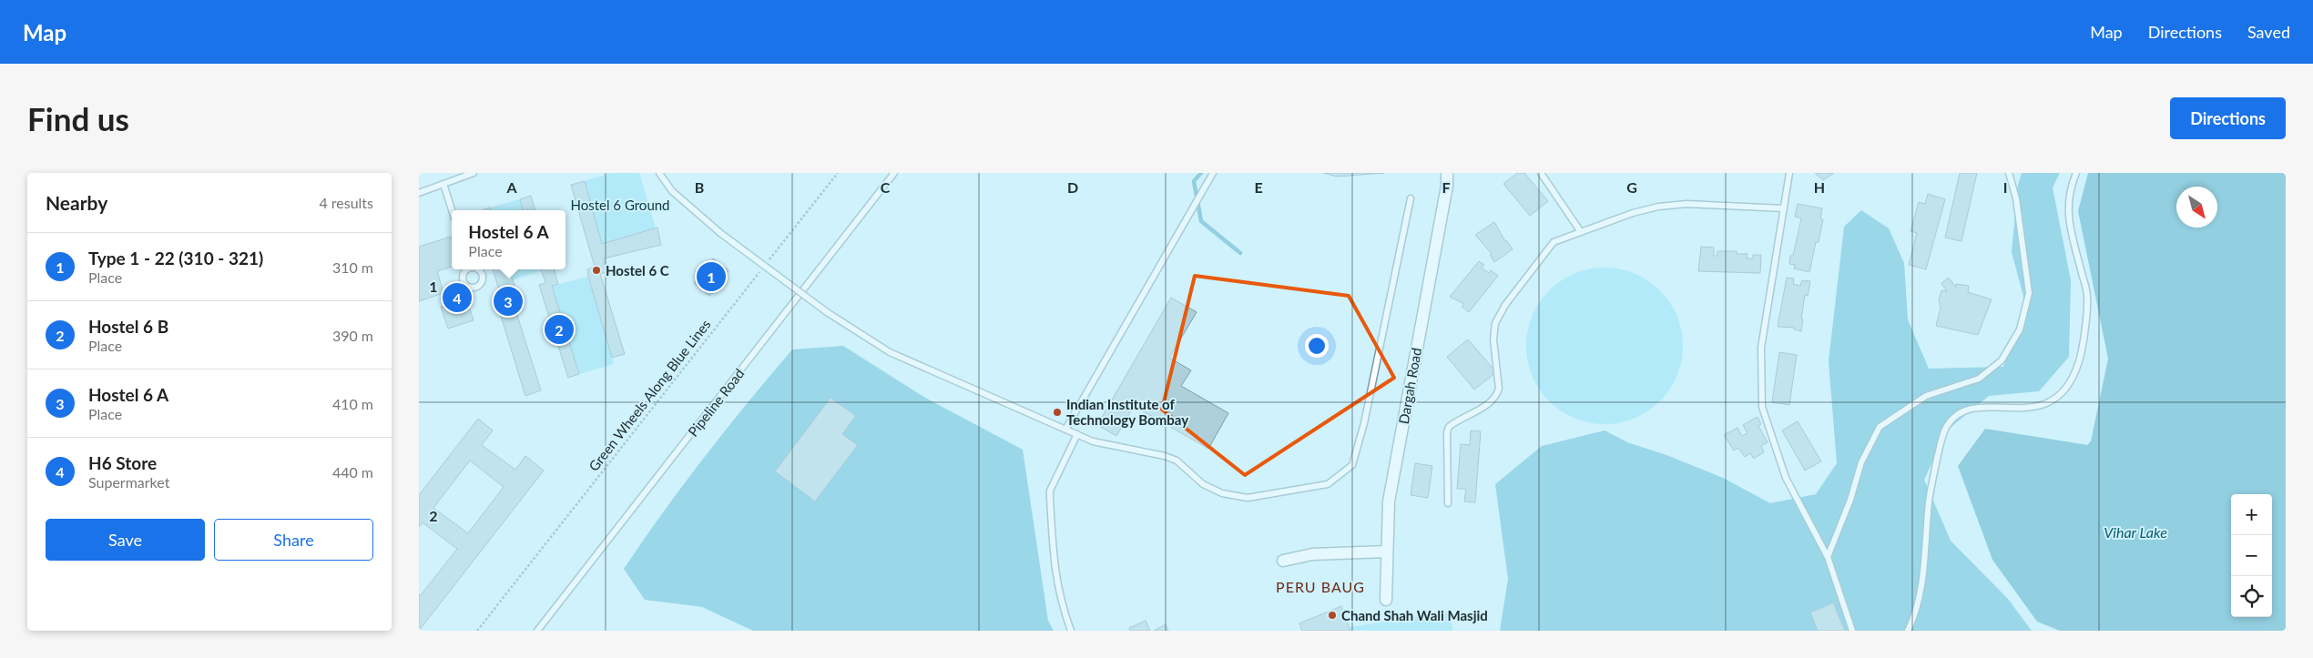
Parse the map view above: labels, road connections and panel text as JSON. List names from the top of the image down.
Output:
{
  "streets": {
    "street": ["Dargah Road"],
    "lane": ["Pipeline Road"],
    "path": ["Green Wheels Along Blue Lines"]
  },
  "districts": ["PERU BAUG"],
  "water": ["Vihar Lake"],
  "parks": ["Hostel 6 Ground"],
  "places": ["Hostel 6 C", "Indian Institute of Technology Bombay", "Chand Shah Wali Masjid"],
  "north": "bottom right",
  "page": {
    "header": "Map",
    "nav": ["Map", "Directions", "Saved"],
    "buttons": [
      "Directions",
      ["Save", "Share"]
    ],
    "title": "Find us",
    "heading": ["Nearby", "4 results"],
    "popup": ["Hostel 6 A", "Place"],
    "list": [
      {
        "mark": "1",
        "name": "Type 1 - 22 (310 - 321)",
        "note": "Place",
        "value": "310 m"
      },
      {
        "mark": "2",
        "name": "Hostel 6 B",
        "note": "Place",
        "value": "390 m"
      },
      {
        "mark": "3",
        "name": "Hostel 6 A",
        "note": "Place",
        "value": "410 m"
      },
      {
        "mark": "4",
        "name": "H6 Store",
        "note": "Supermarket",
        "value": "440 m"
      }
    ],
    "pins": [
      "1",
      "4",
      "3",
      "2"
    ],
    "map_buttons": ["+", "−"]
  },
  "grid": {
    "columns": [
      "A",
      "B",
      "C",
      "D",
      "E",
      "F",
      "G",
      "H",
      "I"
    ],
    "rows": ["1", "2"]
  }
}
